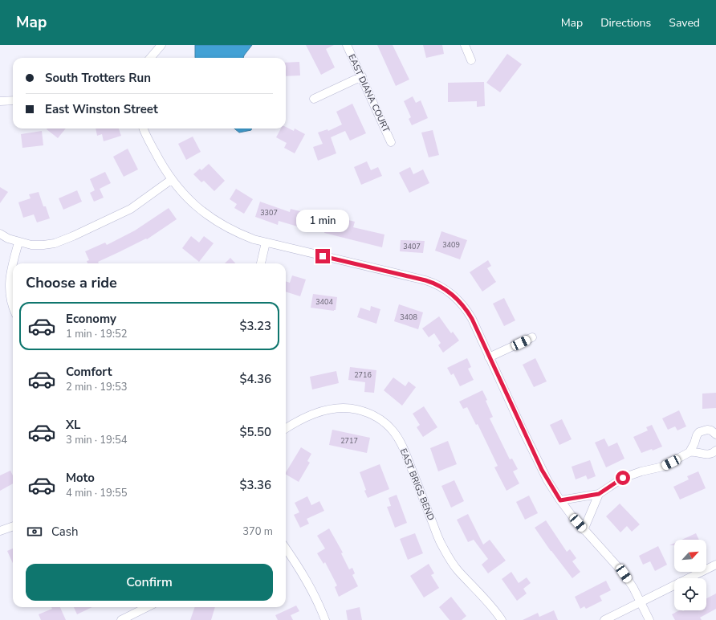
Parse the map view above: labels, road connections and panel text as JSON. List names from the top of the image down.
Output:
{
  "streets": {
    "street": ["EAST DIANA COURT", "EAST BRIGS BEND"]
  },
  "house_numbers": [
    "3307",
    "3409",
    "3407",
    "3404",
    "3408",
    "2716",
    "2717"
  ],
  "north": "top right",
  "page": {
    "header": "Map",
    "nav": ["Map", "Directions", "Saved"],
    "banner": ["South Trotters Run", "East Winston Street"],
    "bubble": "1 min",
    "heading": "Choose a ride",
    "list": [
      {
        "name": "Economy",
        "note": "1 min · 19:52",
        "value": "$3.23"
      },
      {
        "name": "Comfort",
        "note": "2 min · 19:53",
        "value": "$4.36"
      },
      {
        "name": "XL",
        "note": "3 min · 19:54",
        "value": "$5.50"
      },
      {
        "name": "Moto",
        "note": "4 min · 19:55",
        "value": "$3.36"
      }
    ],
    "pay": ["Cash", "370 m"],
    "buttons": "Confirm"
  }
}
